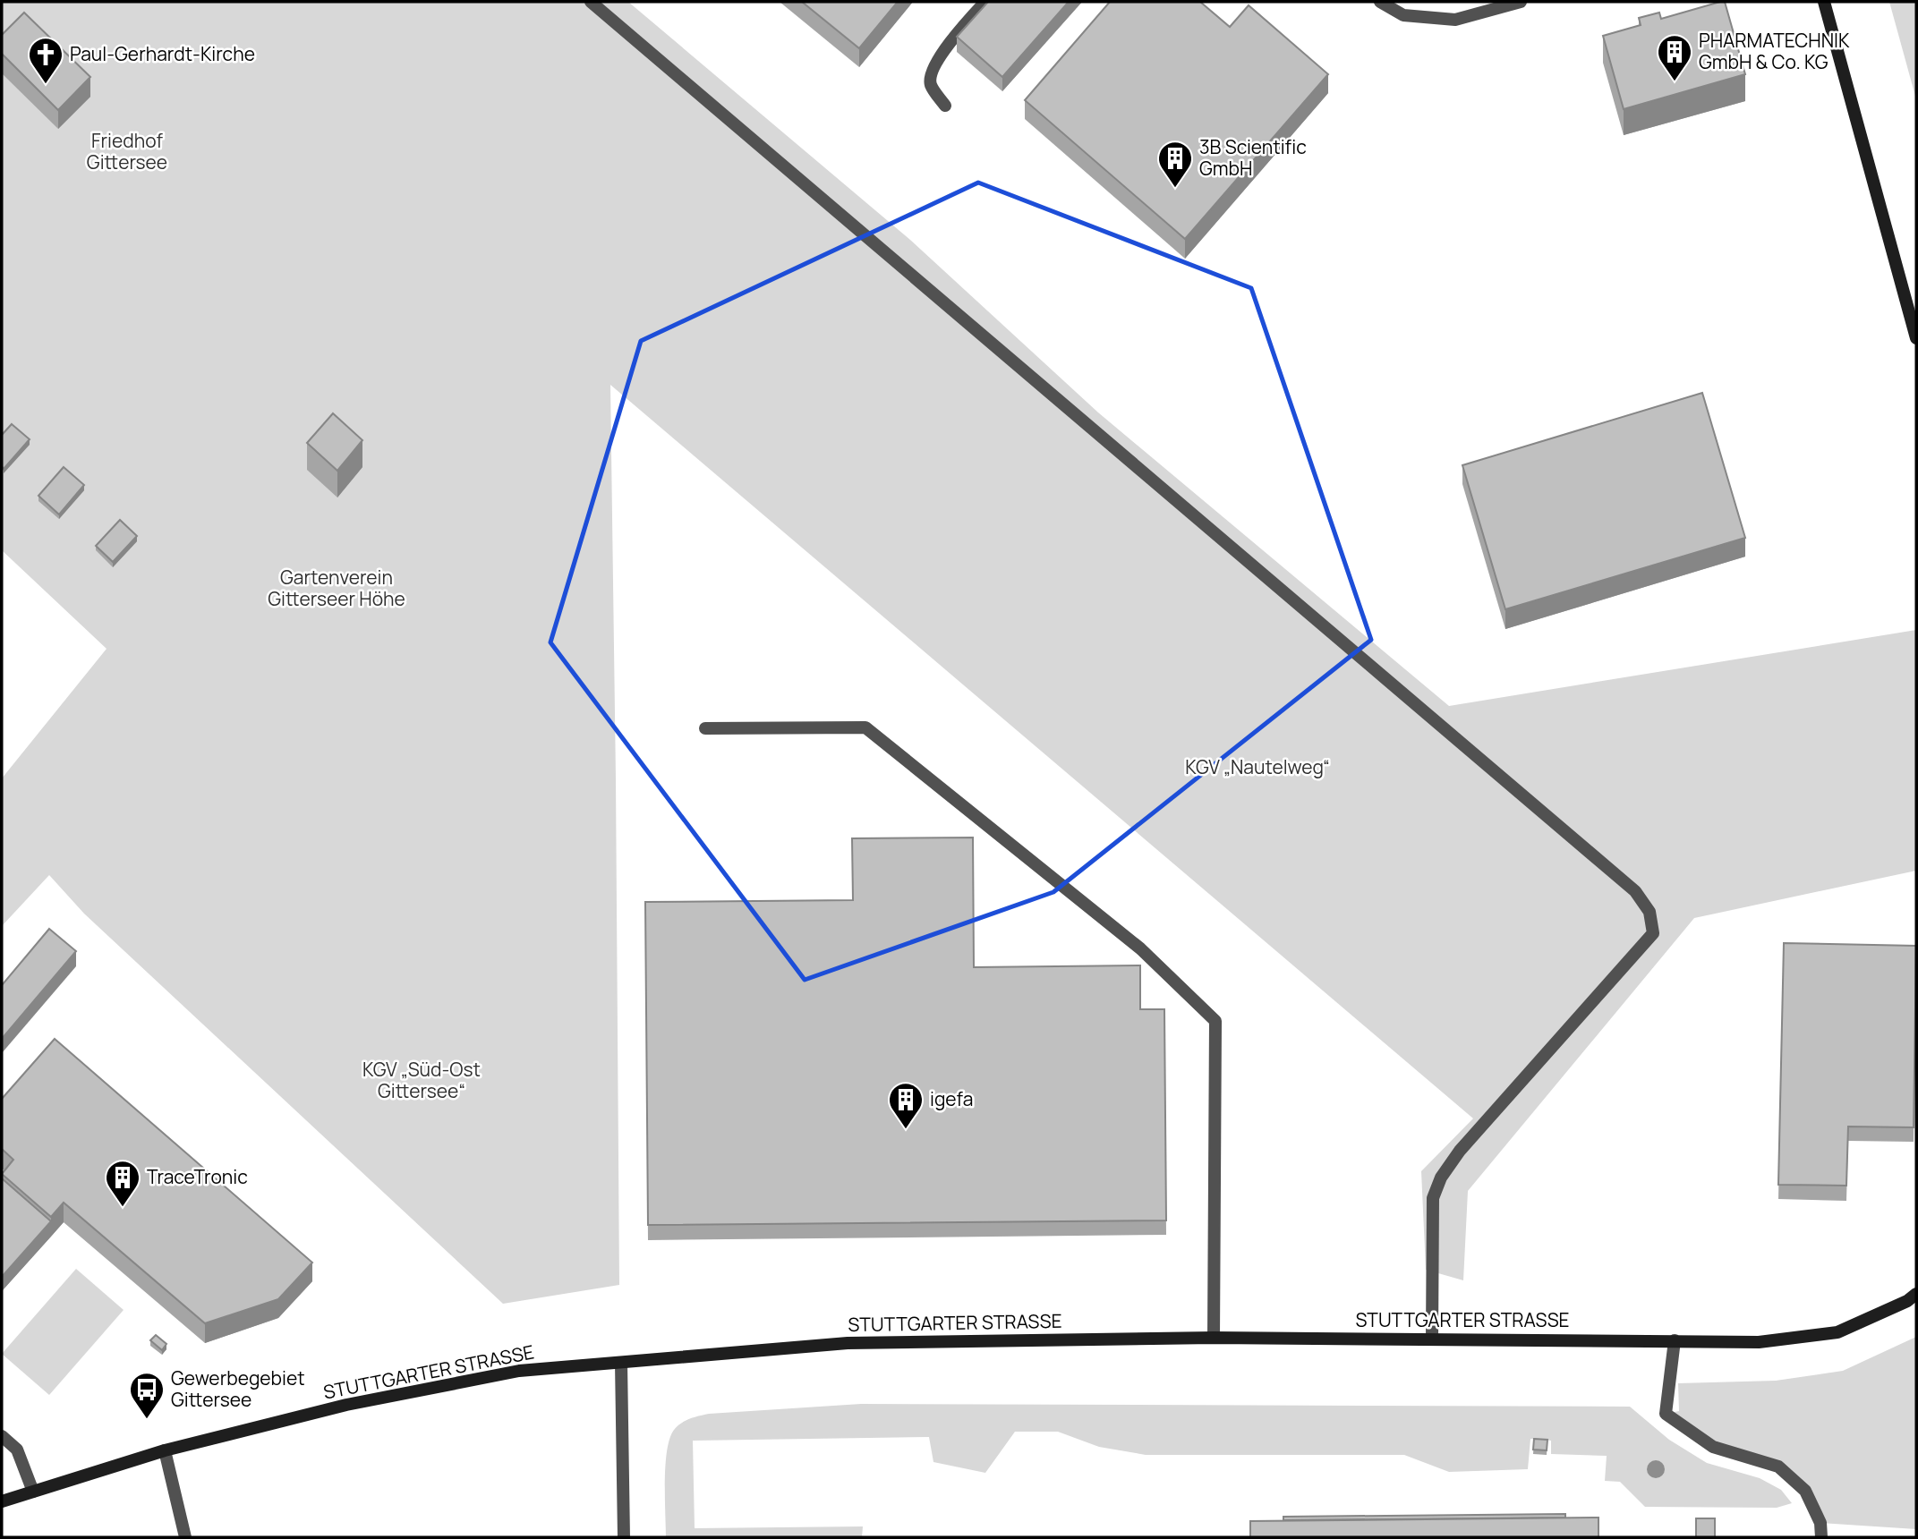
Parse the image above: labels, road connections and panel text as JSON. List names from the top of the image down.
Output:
{
  "streets": {
    "main road": ["STUTTGARTER STRASSE"]
  },
  "parks": [
    "Friedhof Gittersee",
    "Gartenverein Gitterseer Höhe",
    "KGV „Nautelweg“",
    "KGV „Süd-Ost Gittersee“"
  ],
  "places": {
    "building": [
      "PHARMATECHNIK GmbH & Co. KG",
      "3B Scientific GmbH",
      "igefa",
      "TraceTronic"
    ],
    "church": ["Paul-Gerhardt-Kirche"],
    "bus stop": ["Gewerbegebiet Gittersee"]
  }
}
